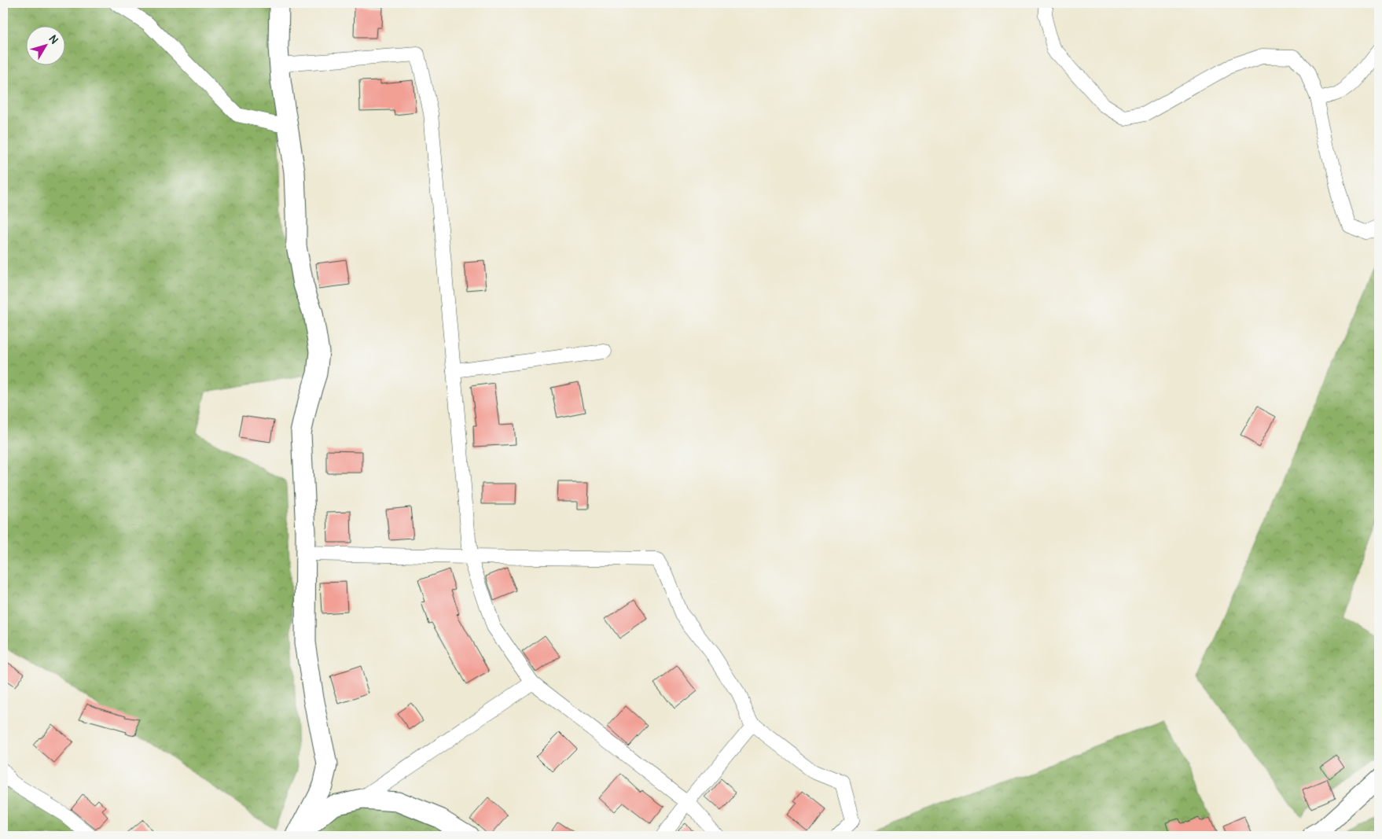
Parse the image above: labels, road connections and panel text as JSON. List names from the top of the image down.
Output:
{
  "north": "top right"
}
